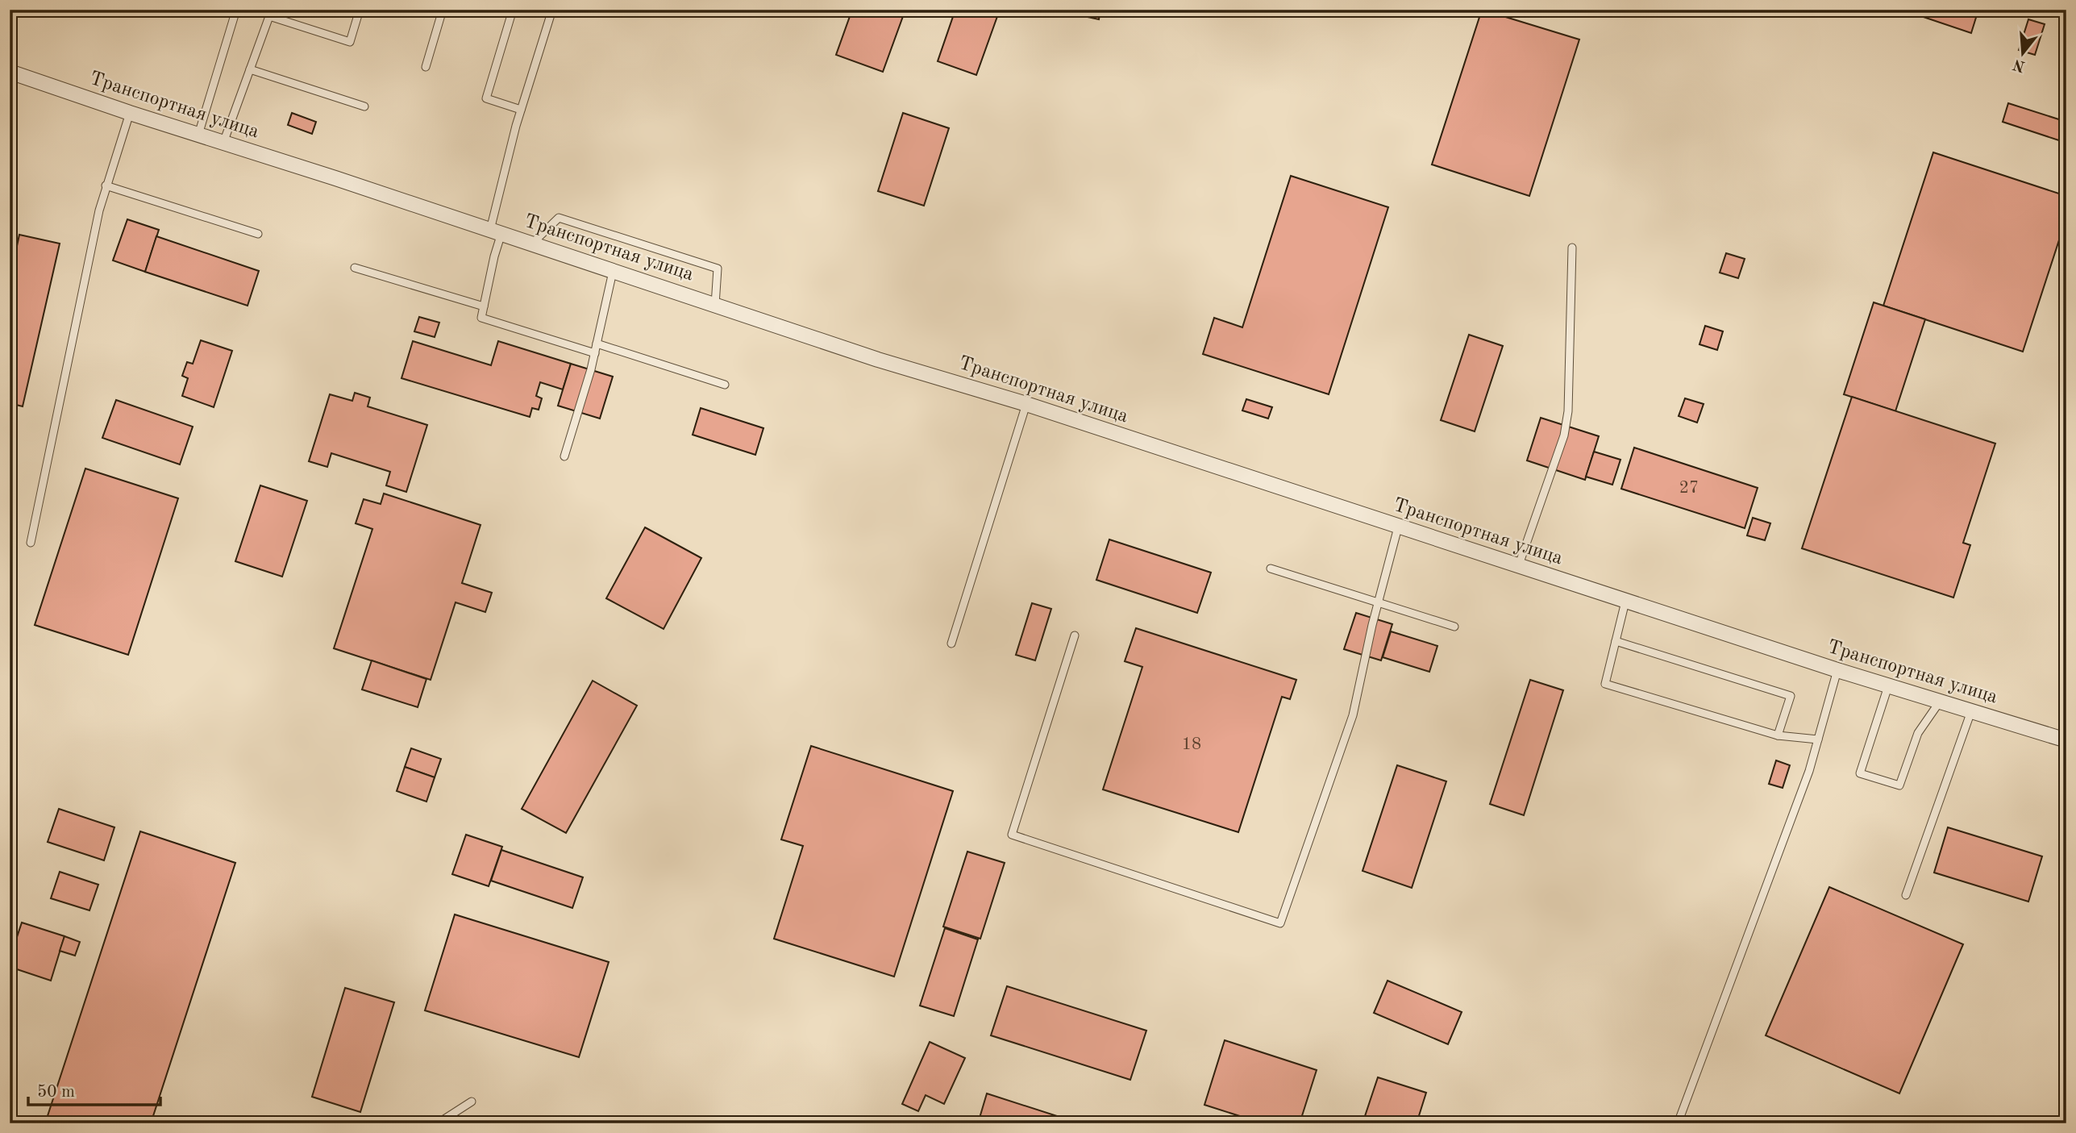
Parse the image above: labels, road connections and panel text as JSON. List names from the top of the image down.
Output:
{
  "streets": {
    "street": ["Транспортная улица"]
  },
  "house_numbers": ["27", "18"],
  "scale_bar": "50 m",
  "north": "bottom"
}
